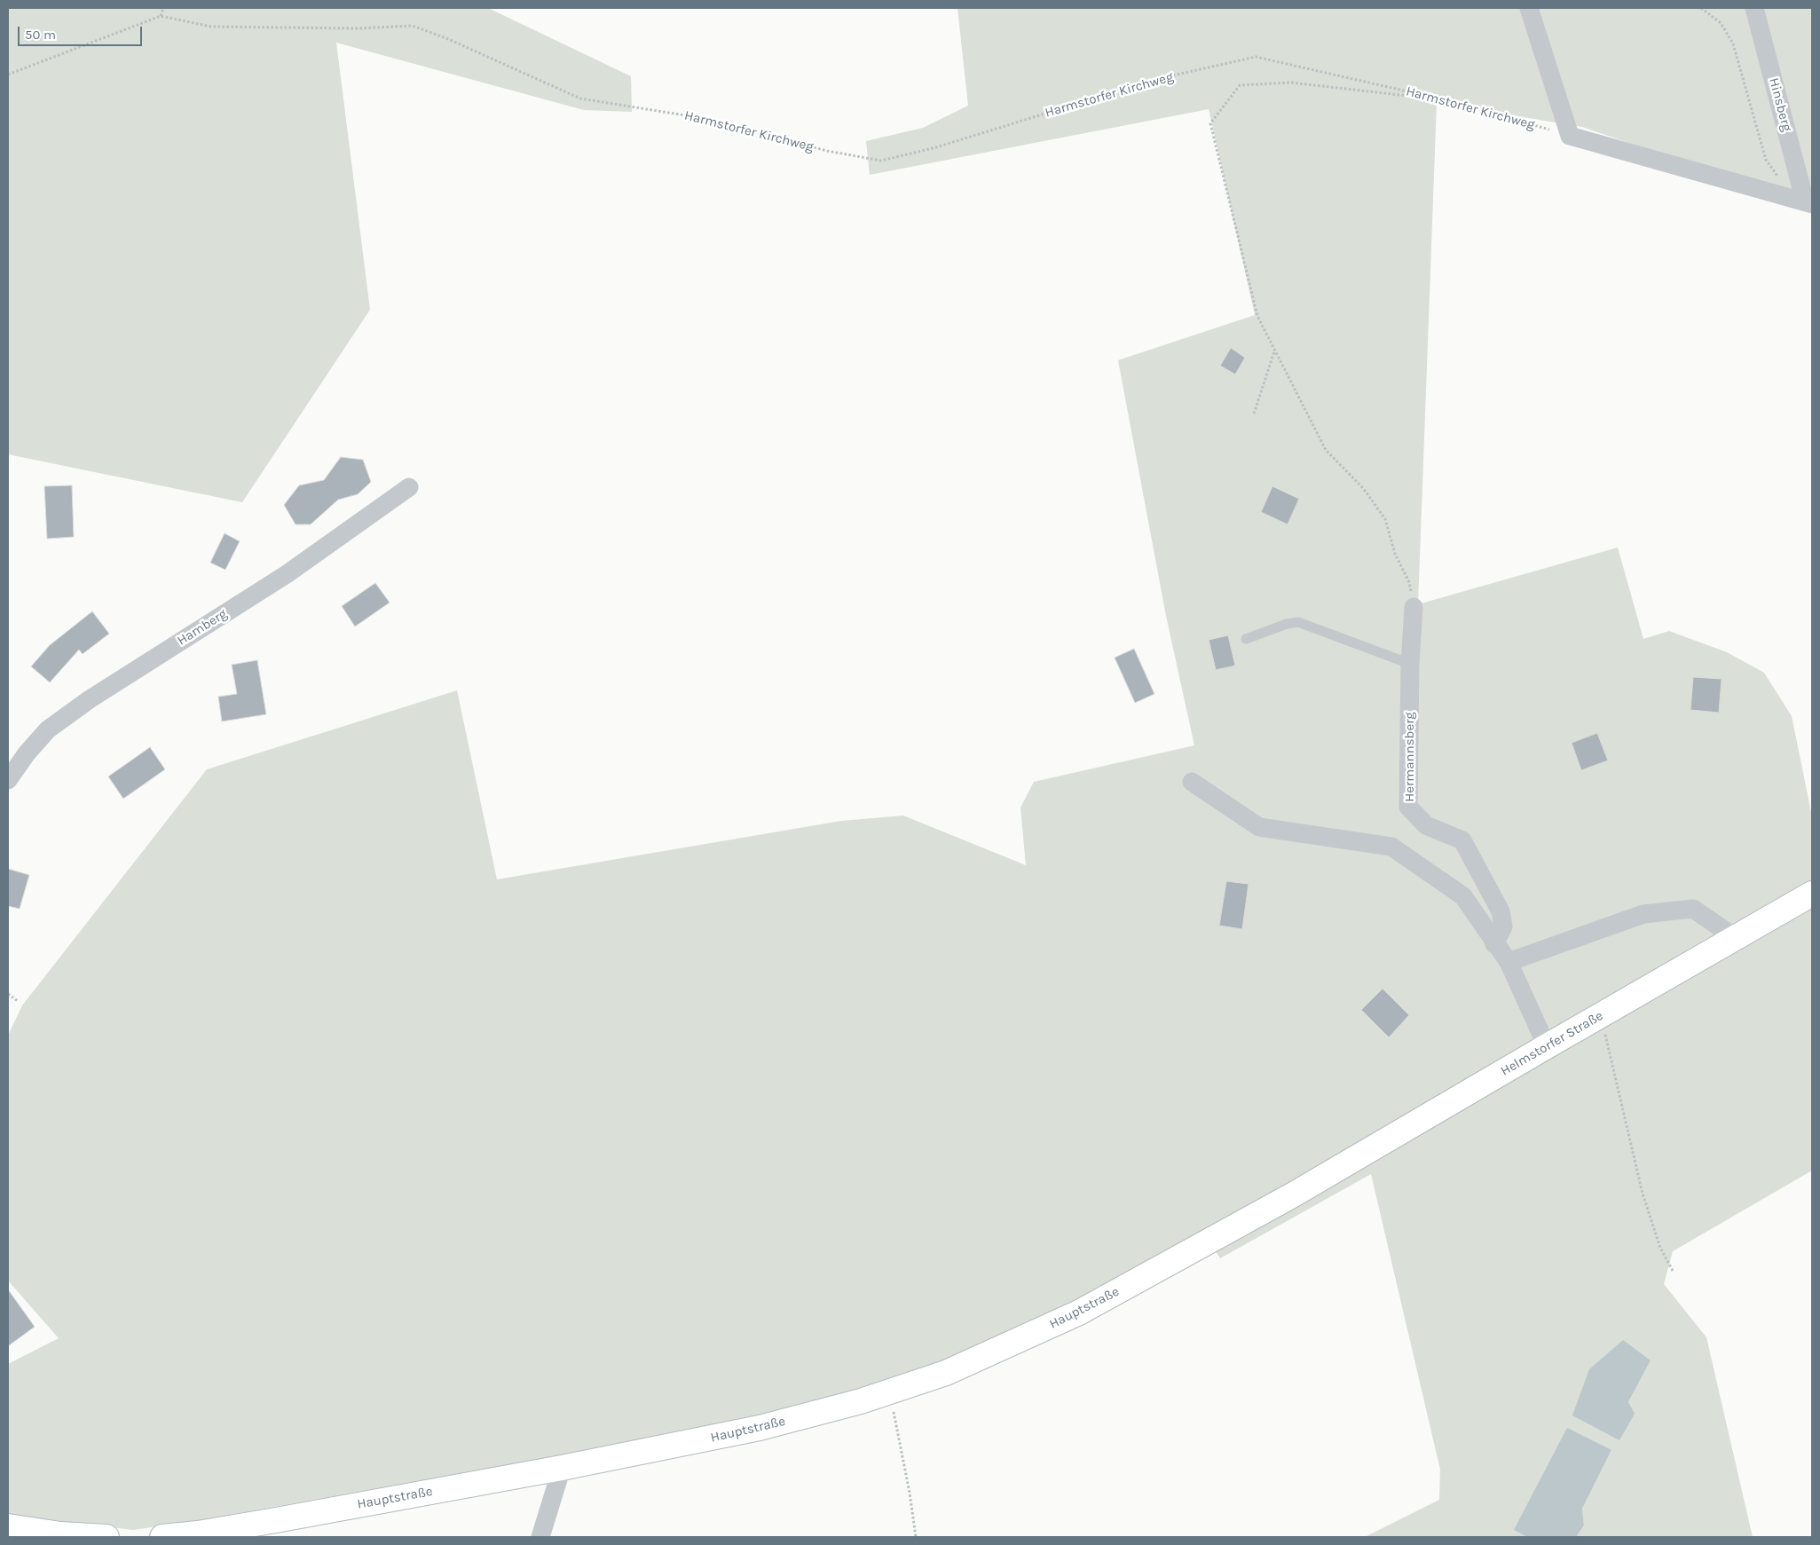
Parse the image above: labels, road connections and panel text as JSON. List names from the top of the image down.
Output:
{
  "streets": {
    "main road": ["Helmstorfer Straße", "Hauptstraße"],
    "street": ["Hinsberg", "Hamberg", "Hermannsberg"],
    "path": ["Harmstorfer Kirchweg"]
  },
  "crossings": [
    ["Helmstorfer Straße", "Hauptstraße"]
  ],
  "scale_bar": "50 m"
}
